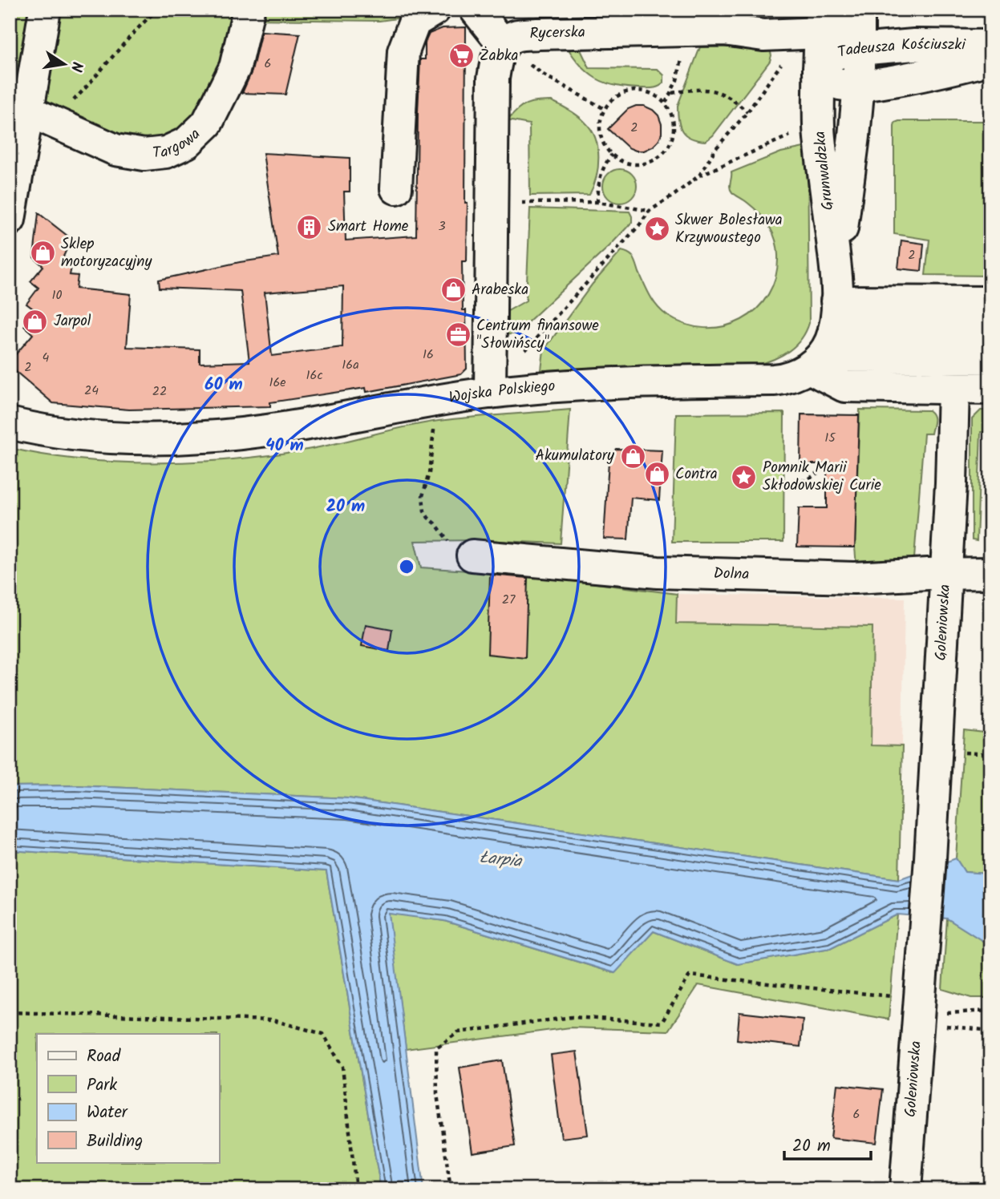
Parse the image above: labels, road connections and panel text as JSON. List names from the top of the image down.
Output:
{
  "streets": {
    "street": [
      "Rycerska",
      "Tadeusza Kościuszki",
      "Targowa",
      "Grunwaldzka",
      "Wojska Polskiego",
      "Dolna",
      "Goleniowska"
    ]
  },
  "crossings": [
    ["Rycerska", "Grunwaldzka"],
    ["Tadeusza Kościuszki", "Grunwaldzka"],
    ["Grunwaldzka", "Wojska Polskiego"],
    ["Dolna", "Goleniowska"]
  ],
  "water": ["Łarpia"],
  "places": {
    "supermarket": ["Żabka"],
    "building": ["Smart Home"],
    "place": ["Skwer Bolesława Krzywoustego", "Pomnik Marii Skłodowskiej Curie"],
    "shop": [
      "Sklep motoryzacyjny",
      "Arabeska",
      "Jarpol",
      "Akumulatory",
      "Contra"
    ],
    "office": ["Centrum finansowe \"Słowińscy\""]
  },
  "house_numbers": [
    "6",
    "2",
    "3",
    "2",
    "10",
    "16",
    "4",
    "16a",
    "2",
    "16c",
    "16e",
    "24",
    "22",
    "15",
    "27",
    "6"
  ],
  "legend": [
    "Road",
    "Park",
    "Water",
    "Building"
  ],
  "scale_bar": "20 m",
  "north": "right",
  "rings": ["60 m", "40 m", "20 m"]
}
